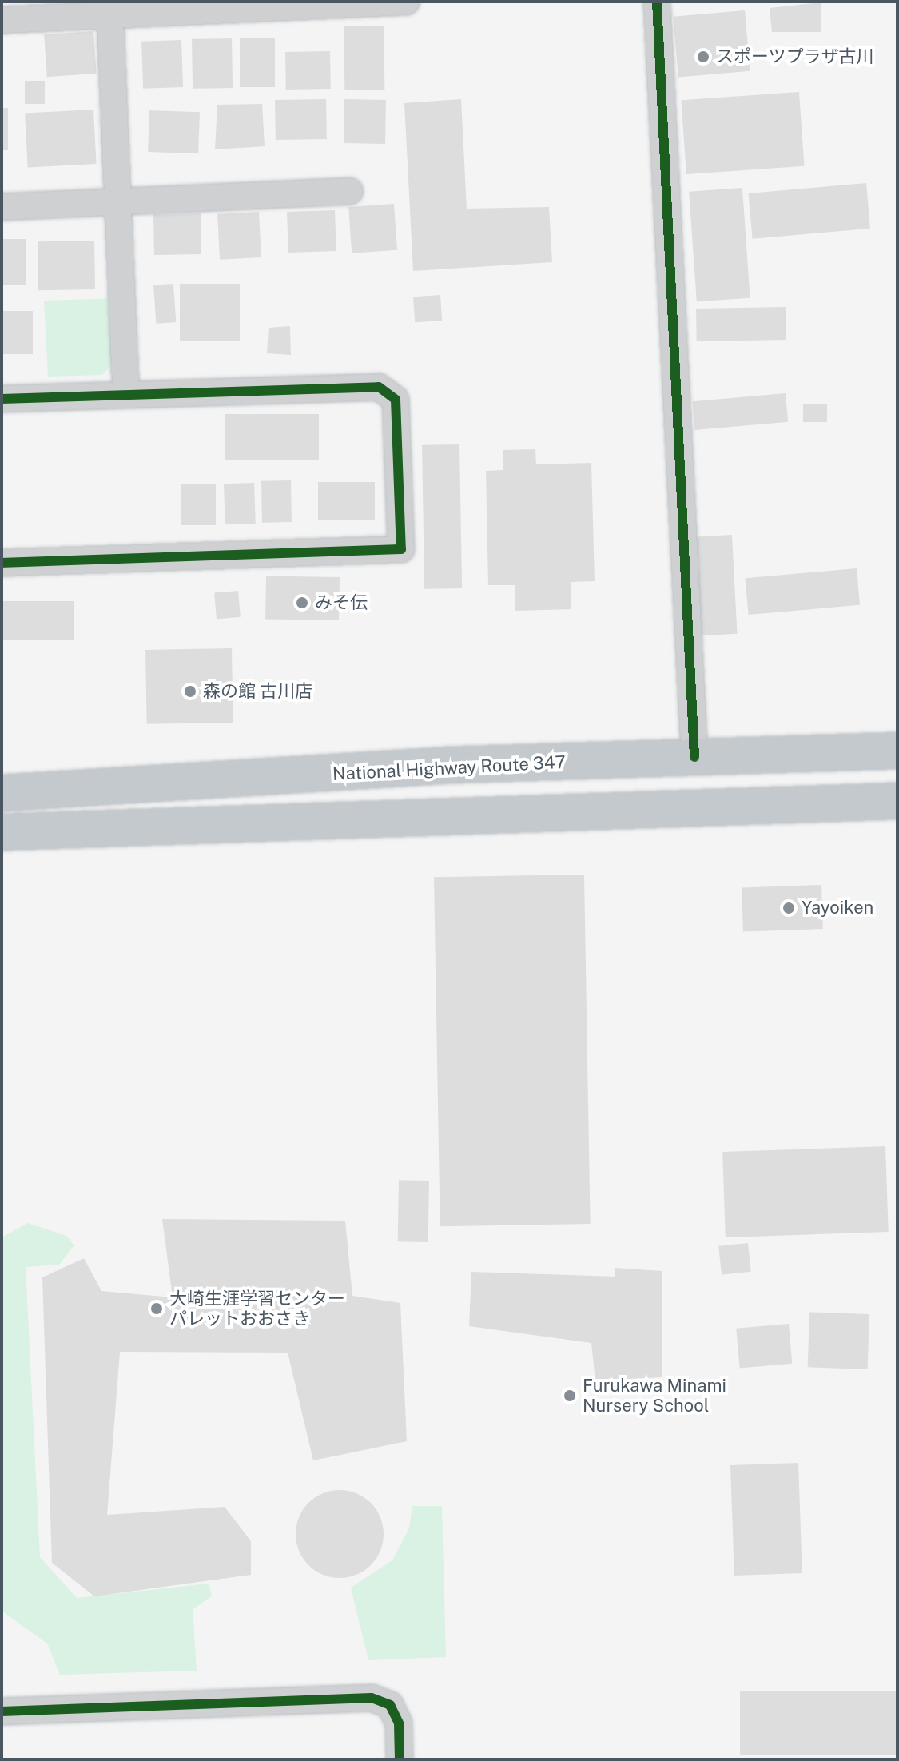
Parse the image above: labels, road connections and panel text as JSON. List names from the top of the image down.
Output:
{
  "streets": {
    "highway": ["National Highway Route 347"]
  },
  "places": [
    "スポーツプラザ古川",
    "みそ伝",
    "森の館 古川店",
    "Yayoiken",
    "大崎生涯学習センター パレットおおさき",
    "Furukawa Minami Nursery School"
  ]
}
